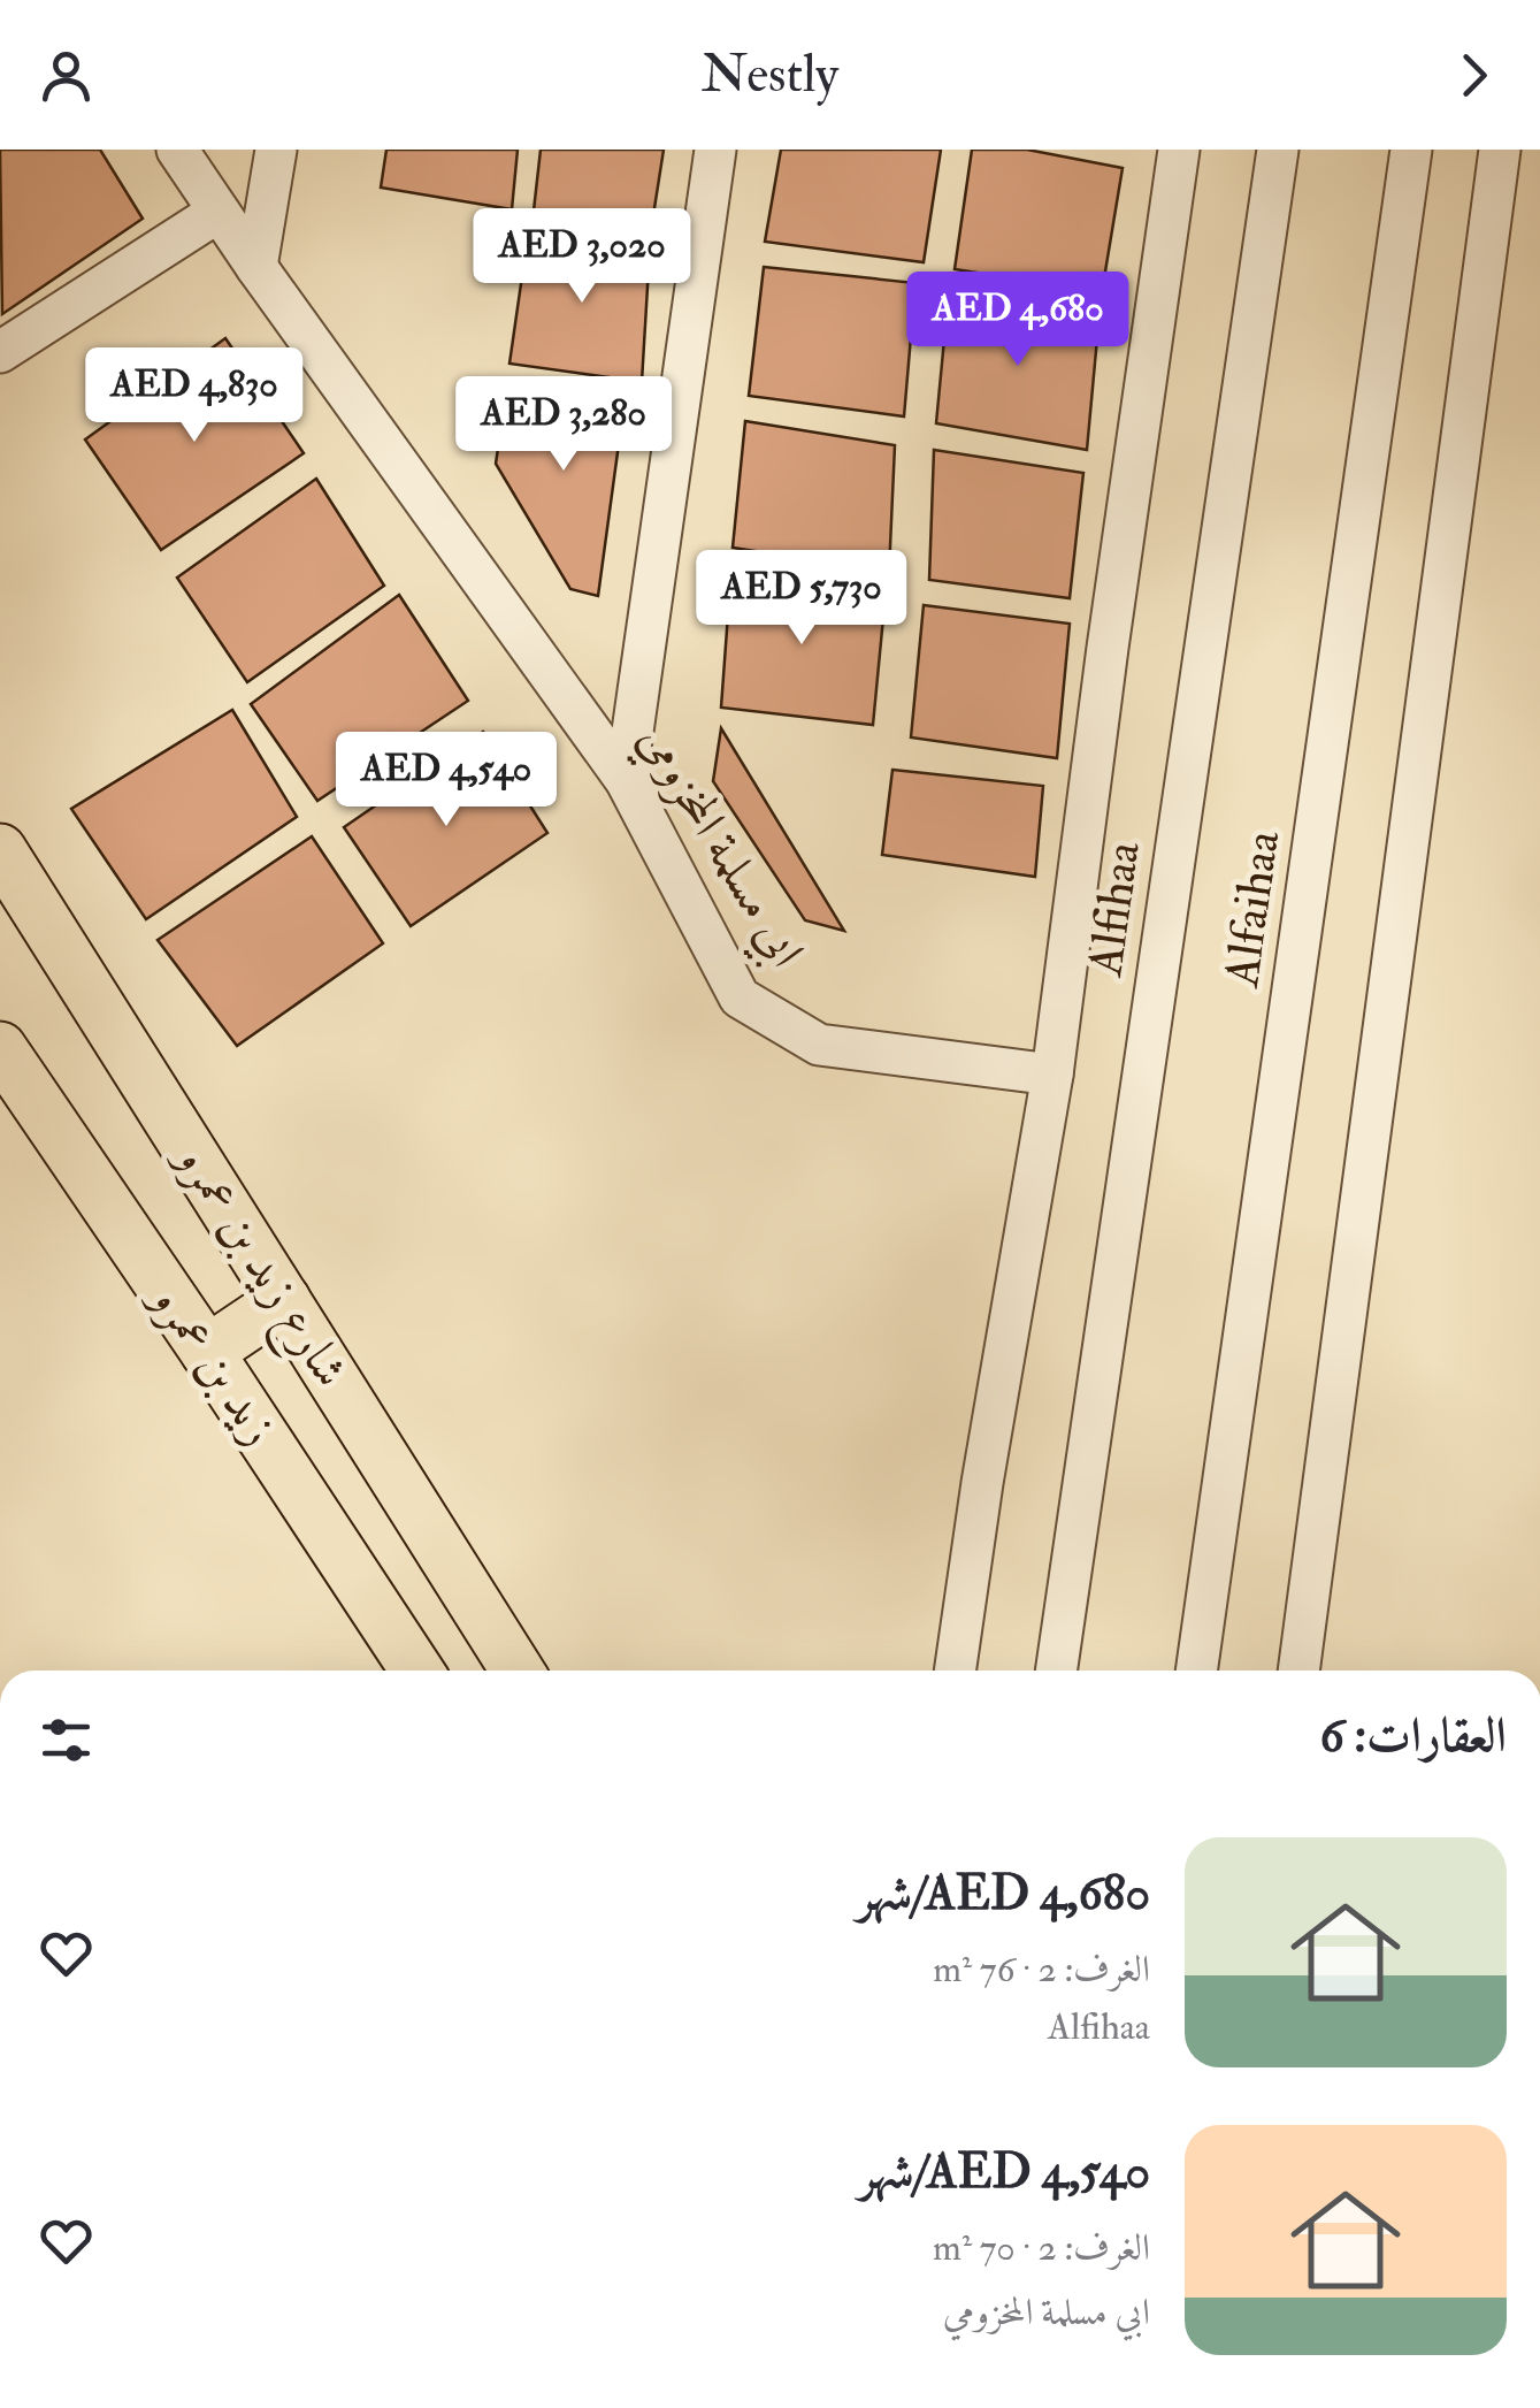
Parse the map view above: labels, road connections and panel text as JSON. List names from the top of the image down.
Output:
{
  "streets": {
    "main road": ["شارع زيد بن عمرو", "زيد بن عمرو"],
    "street": ["ابي مسلمة المخزومي", "Alfihaa", "Alfaihaa"]
  },
  "page": {
    "header": "Nestly",
    "price": [
      "AED 3,020",
      "AED 4,680",
      "AED 4,830",
      "AED 3,280",
      "AED 5,730",
      "AED 4,540"
    ],
    "heading": "العقارات: 6",
    "list": [
      {
        "name": "AED 4,680/شهر",
        "note": "الغرف: 2 · 76 m² · Alfihaa"
      },
      {
        "name": "AED 4,540/شهر",
        "note": "الغرف: 2 · 70 m² · ابي مسلمة المخزومي"
      }
    ]
  }
}
